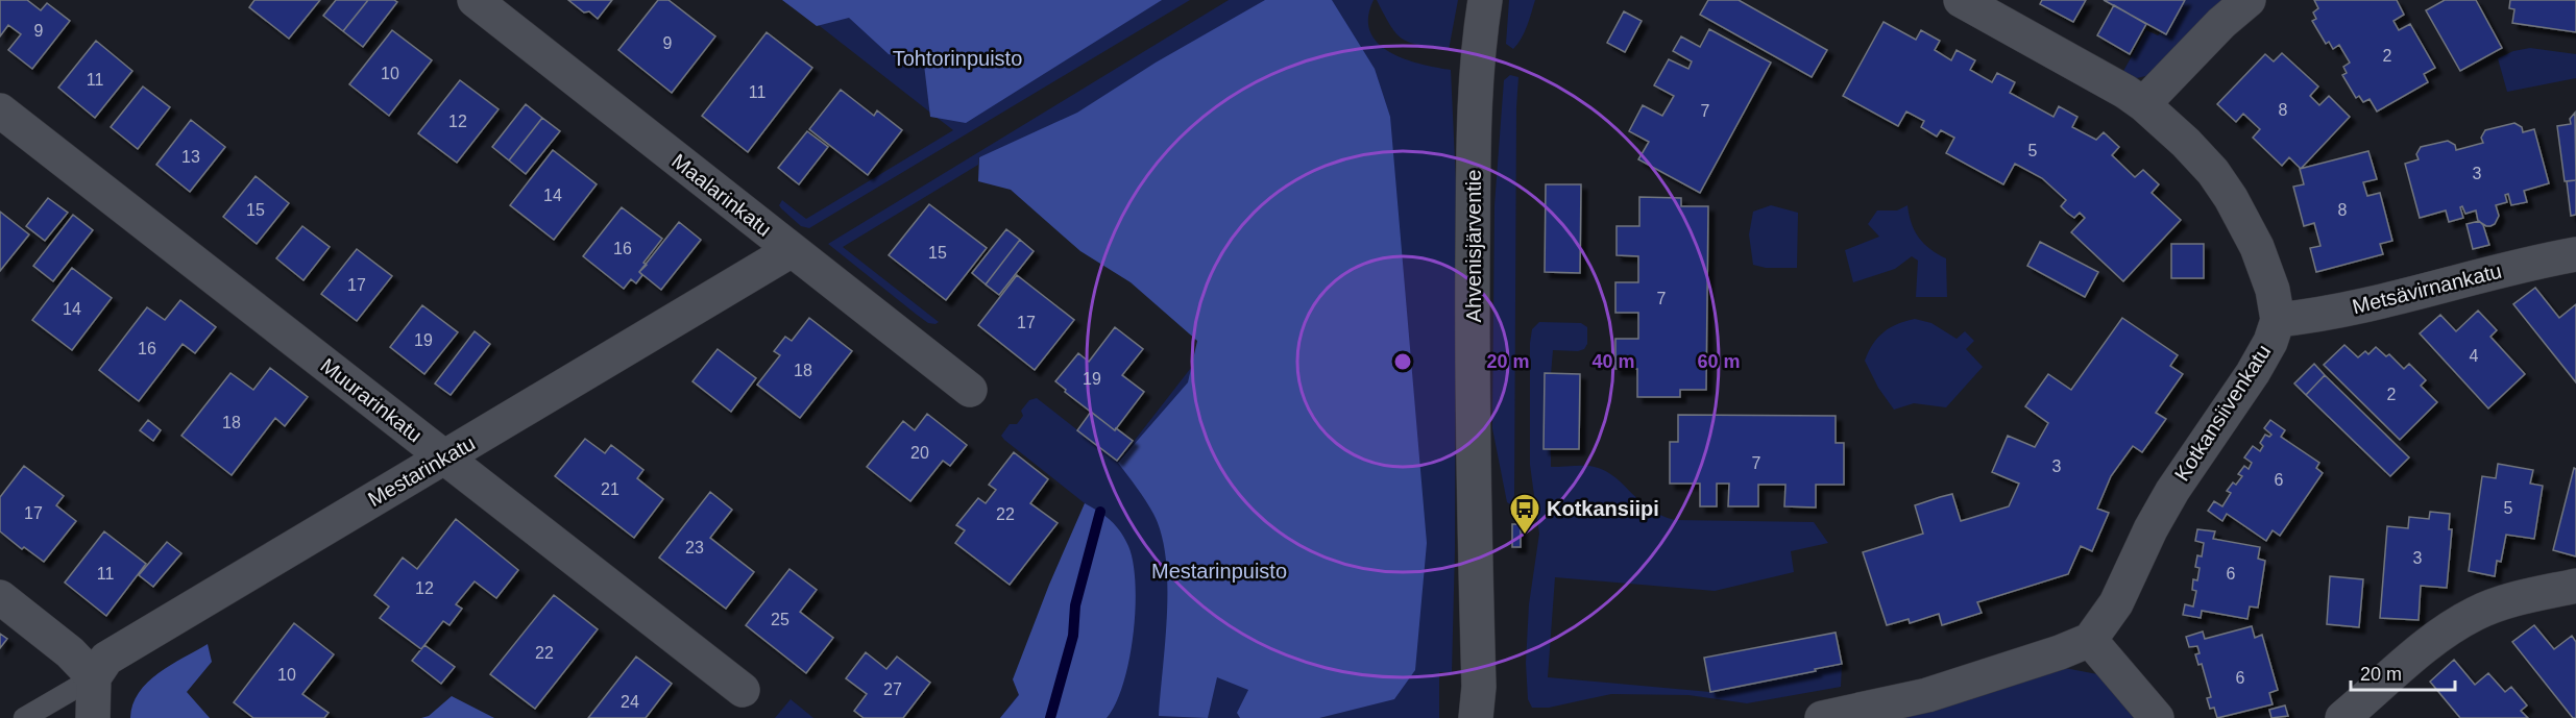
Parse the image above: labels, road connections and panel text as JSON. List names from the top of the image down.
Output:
{
  "streets": {
    "street": [
      "Maalarinkatu",
      "Ahvenisjärventie",
      "Metsävirnankatu",
      "Muurarinkatu",
      "Kotkansiivenkatu",
      "Mestarinkatu"
    ]
  },
  "crossings": [
    ["Maalarinkatu", "Mestarinkatu"],
    ["Metsävirnankatu", "Kotkansiivenkatu"],
    ["Muurarinkatu", "Mestarinkatu"]
  ],
  "parks": ["Tohtorinpuisto", "Mestarinpuisto"],
  "places": {
    "bus stop": ["Kotkansiipi"]
  },
  "house_numbers": [
    "9",
    "9",
    "2",
    "10",
    "11",
    "11",
    "8",
    "7",
    "12",
    "5",
    "13",
    "3",
    "14",
    "15",
    "8",
    "16",
    "15",
    "17",
    "7",
    "14",
    "17",
    "19",
    "16",
    "4",
    "18",
    "19",
    "2",
    "18",
    "20",
    "7",
    "3",
    "6",
    "21",
    "5",
    "17",
    "22",
    "23",
    "3",
    "11",
    "6",
    "12",
    "25",
    "22",
    "10",
    "6",
    "27",
    "24"
  ],
  "scale_bar": "20 m",
  "rings": ["20 m", "40 m", "60 m"]
}
